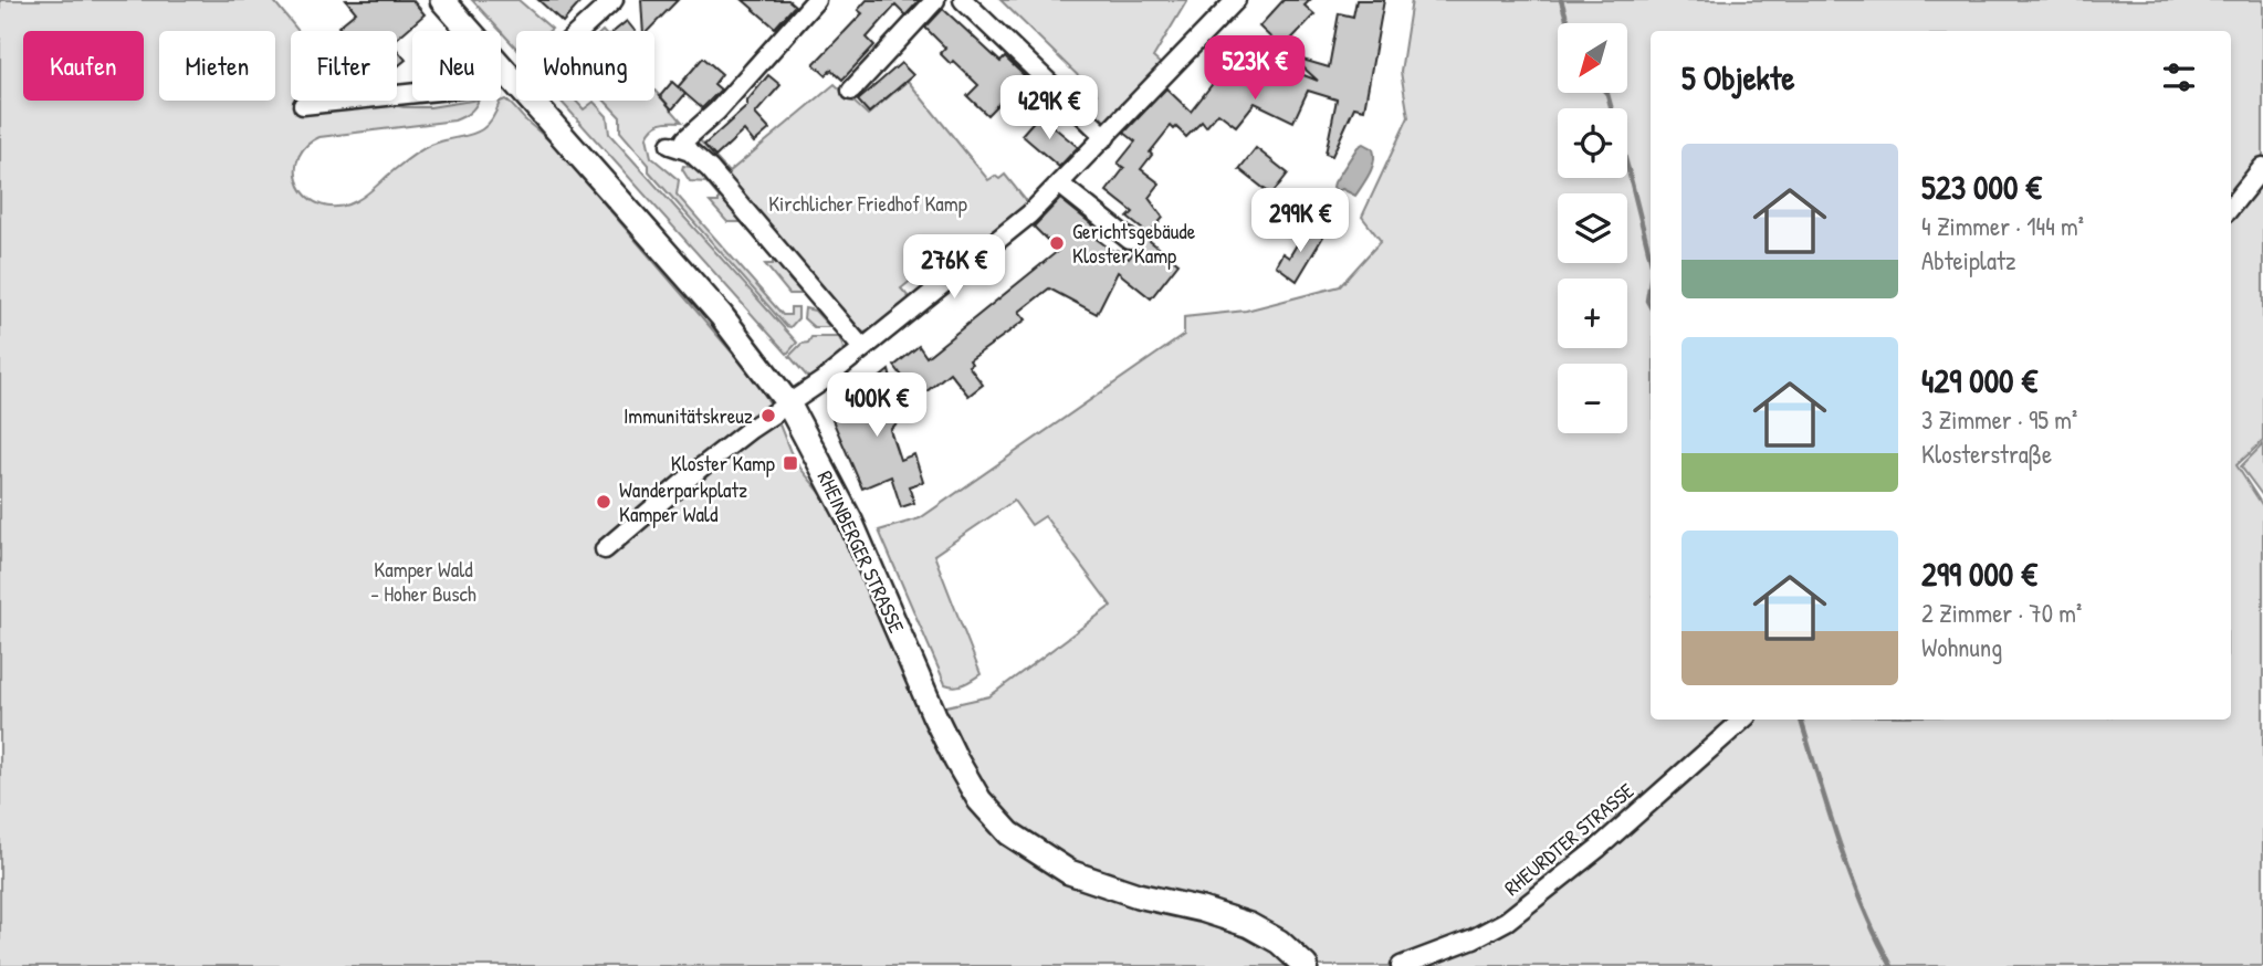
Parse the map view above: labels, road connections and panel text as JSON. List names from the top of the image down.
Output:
{
  "streets": {
    "main road": ["RHEINBERGER STRASSE"],
    "street": ["RHEURDTER STRASSE"]
  },
  "parks": ["Kirchlicher Friedhof Kamp", "Kamper Wald - Hoher Busch"],
  "places": {
    "other": ["Gerichtsgebäude Kloster Kamp", "Immunitätskreuz", "Wanderparkplatz Kamper Wald"],
    "transit": ["Kloster Kamp"]
  },
  "north": "bottom left",
  "page": {
    "map_buttons": ["+", "−"],
    "chip": [
      "Kaufen",
      "Mieten",
      "Filter",
      "Neu",
      "Wohnung"
    ],
    "heading": "5 Objekte",
    "price": [
      "523K €",
      "429K €",
      "299K €",
      "276K €",
      "400K €"
    ],
    "list": [
      {
        "name": "523 000 €",
        "note": "4 Zimmer · 144 m² · Abteiplatz"
      },
      {
        "name": "429 000 €",
        "note": "3 Zimmer · 95 m² · Klosterstraße"
      },
      {
        "name": "299 000 €",
        "note": "2 Zimmer · 70 m² · Wohnung"
      }
    ]
  }
}
